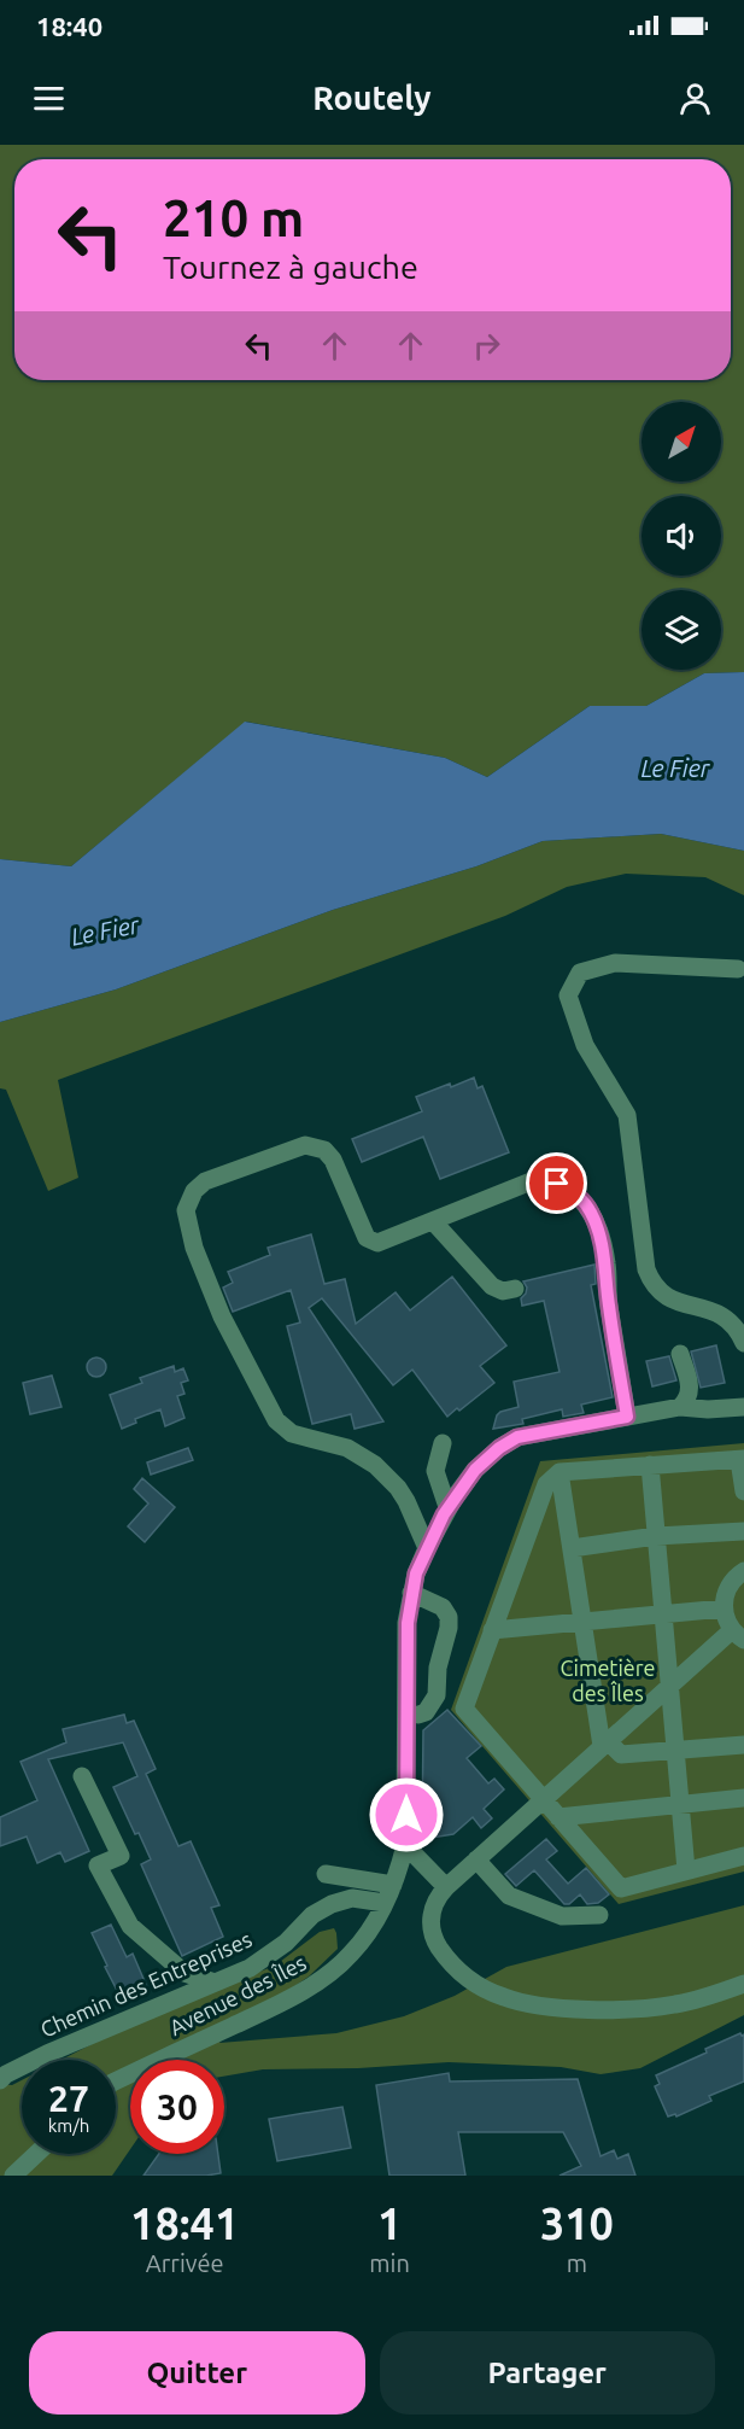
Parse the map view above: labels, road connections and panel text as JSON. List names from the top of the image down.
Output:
{
  "streets": {
    "street": ["Chemin des Entreprises", "Avenue des Îles"]
  },
  "crossings": [
    ["Chemin des Entreprises", "Avenue des Îles"]
  ],
  "water": ["Le Fier"],
  "parks": ["Cimetière des Îles"],
  "north": "top right",
  "page": {
    "status": "18:40",
    "header": "Routely",
    "turn": ["210 m", "Tournez à gauche"],
    "speed": "27 km/h",
    "limit": "30",
    "eta": [
      "18:41",
      "Arrivée",
      "1",
      "min",
      "310",
      "m"
    ],
    "buttons": ["Quitter", "Partager"]
  }
}
